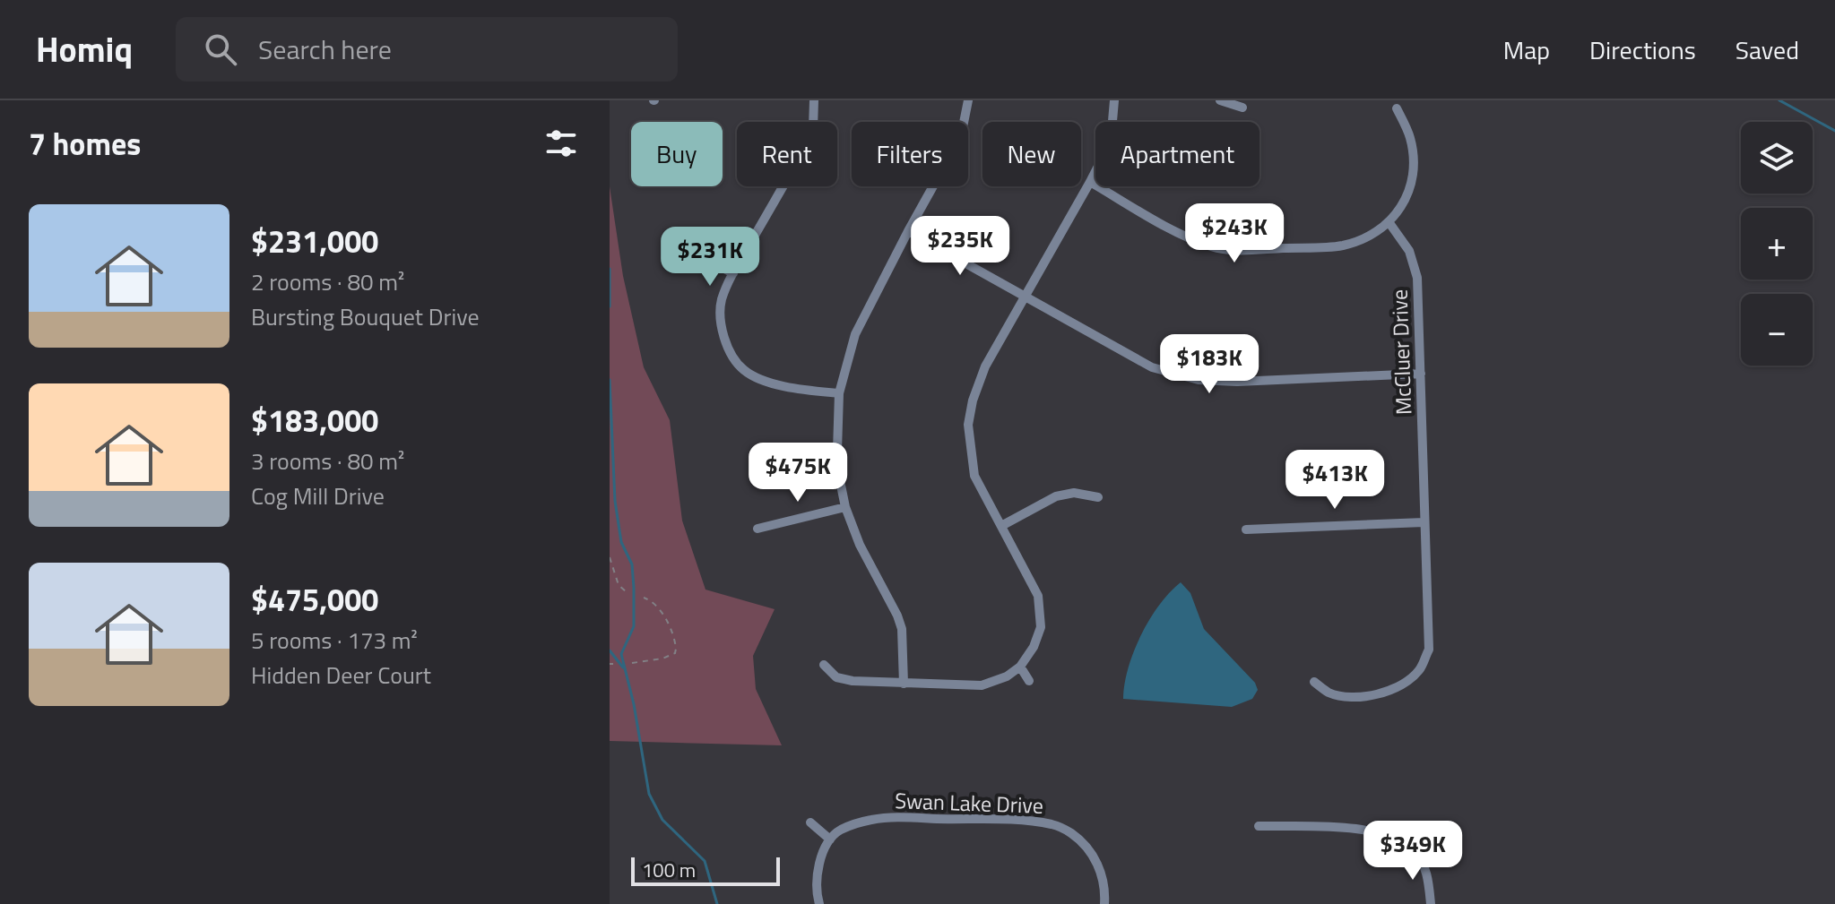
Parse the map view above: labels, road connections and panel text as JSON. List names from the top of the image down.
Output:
{
  "streets": {
    "street": ["McCluer Drive", "Swan Lake Drive"]
  },
  "scale_bar": "100 m",
  "page": {
    "header": "Homiq",
    "search": "Search here",
    "nav": ["Map", "Directions", "Saved"],
    "heading": "7 homes",
    "map_buttons": ["+", "−"],
    "chip": [
      "Buy",
      "Rent",
      "Filters",
      "New",
      "Apartment"
    ],
    "list": [
      {
        "name": "$231,000",
        "note": "2 rooms · 80 m² · Bursting Bouquet Drive"
      },
      {
        "name": "$183,000",
        "note": "3 rooms · 80 m² · Cog Mill Drive"
      },
      {
        "name": "$475,000",
        "note": "5 rooms · 173 m² · Hidden Deer Court"
      }
    ],
    "price": [
      "$243K",
      "$235K",
      "$231K",
      "$183K",
      "$475K",
      "$413K",
      "$349K"
    ],
    "scale": "100 m"
  }
}
